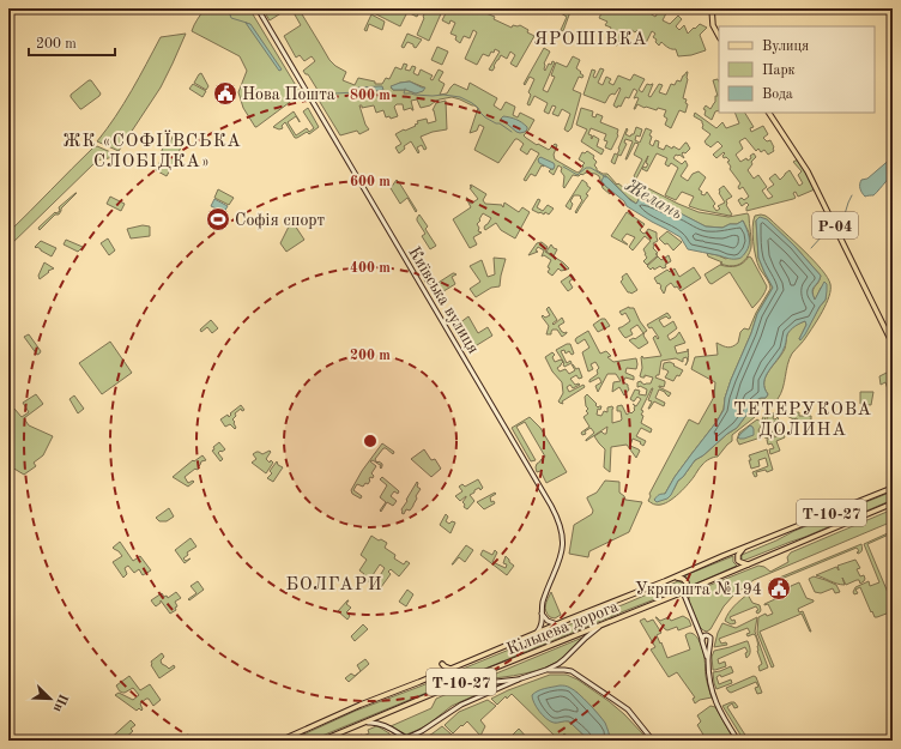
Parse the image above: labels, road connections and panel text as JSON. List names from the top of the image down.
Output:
{
  "streets": {
    "main road": [
      "Р-04",
      "Київська вулиця",
      "Т-10-27",
      "Кільцева дорога"
    ]
  },
  "crossings": [
    ["Київська вулиця", "Т-10-27"]
  ],
  "districts": [
    "ЯРОШІВКА",
    "ЖК «СОФІЇВСЬКА СЛОБІДКА»",
    "ТЕТЕРУКОВА ДОЛИНА",
    "БОЛГАРИ"
  ],
  "water": ["Желань"],
  "places": {
    "public building": ["Нова Пошта", "Укрпошта №194"],
    "sports": ["Софія спорт"]
  },
  "legend": ["Вулиця", "Парк", "Вода"],
  "scale_bar": "200 m",
  "north": "bottom right",
  "rings": [
    "800 m",
    "600 m",
    "400 m",
    "200 m"
  ]
}
